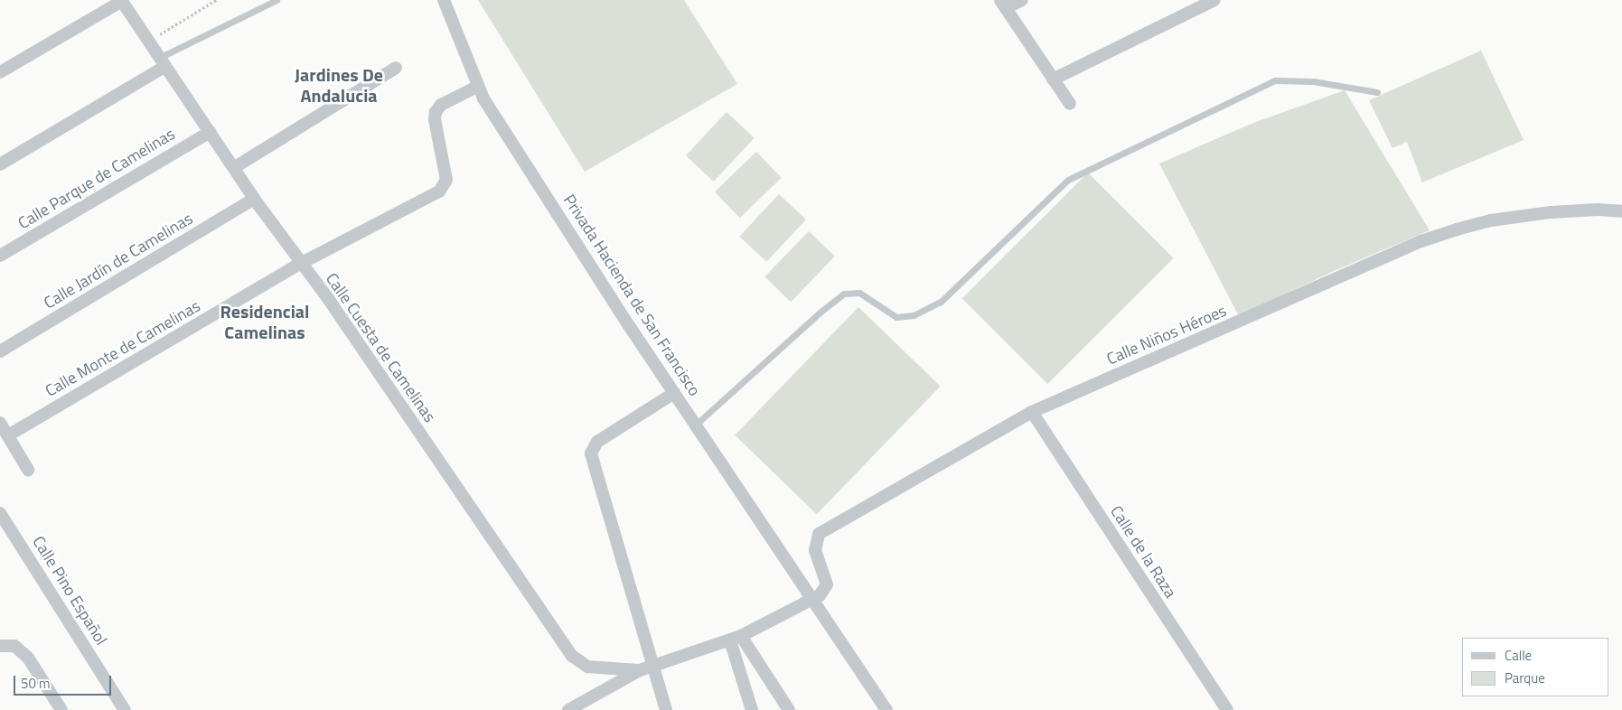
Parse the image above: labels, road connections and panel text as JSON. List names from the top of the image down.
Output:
{
  "streets": {
    "street": [
      "Calle Parque de Camelinas",
      "Calle Jardín de Camelinas",
      "Privada Hacienda de San Francisco",
      "Calle Niños Héroes",
      "Calle Cuesta de Camelinas",
      "Calle Monte de Camelinas",
      "Calle de la Raza",
      "Calle Pino Español"
    ]
  },
  "crossings": [
    ["Calle Parque de Camelinas", "Calle Cuesta de Camelinas"],
    ["Calle Jardín de Camelinas", "Calle Cuesta de Camelinas"],
    ["Privada Hacienda de San Francisco", "Calle Niños Héroes"],
    ["Privada Hacienda de San Francisco", "Calle Monte de Camelinas"],
    ["Calle Niños Héroes", "Calle de la Raza"],
    ["Calle Cuesta de Camelinas", "Calle Monte de Camelinas"]
  ],
  "districts": ["Jardines De Andalucia", "Residencial Camelinas"],
  "legend": ["Calle", "Parque"],
  "scale_bar": "50 m"
}
